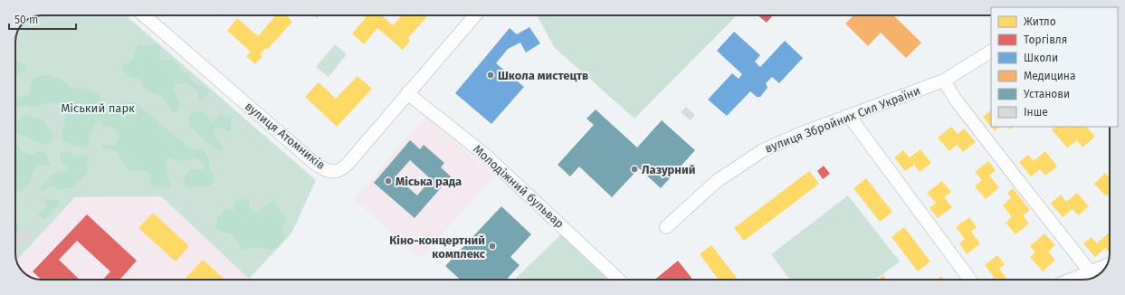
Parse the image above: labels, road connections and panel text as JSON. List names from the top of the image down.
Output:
{
  "streets": {
    "street": ["вулиця Збройних Сил України", "вулиця Атомників", "Молодіжний бульвар"]
  },
  "crossings": [
    ["вулиця Атомників", "Молодіжний бульвар"]
  ],
  "parks": ["Міський парк"],
  "places": [
    "Школа мистецтв",
    "Лазурний",
    "Міська рада",
    "Кіно-концертний комплекс"
  ],
  "legend": [
    "Житло",
    "Торгівля",
    "Школи",
    "Медицина",
    "Установи",
    "Інше"
  ],
  "scale_bar": "50 m"
}
